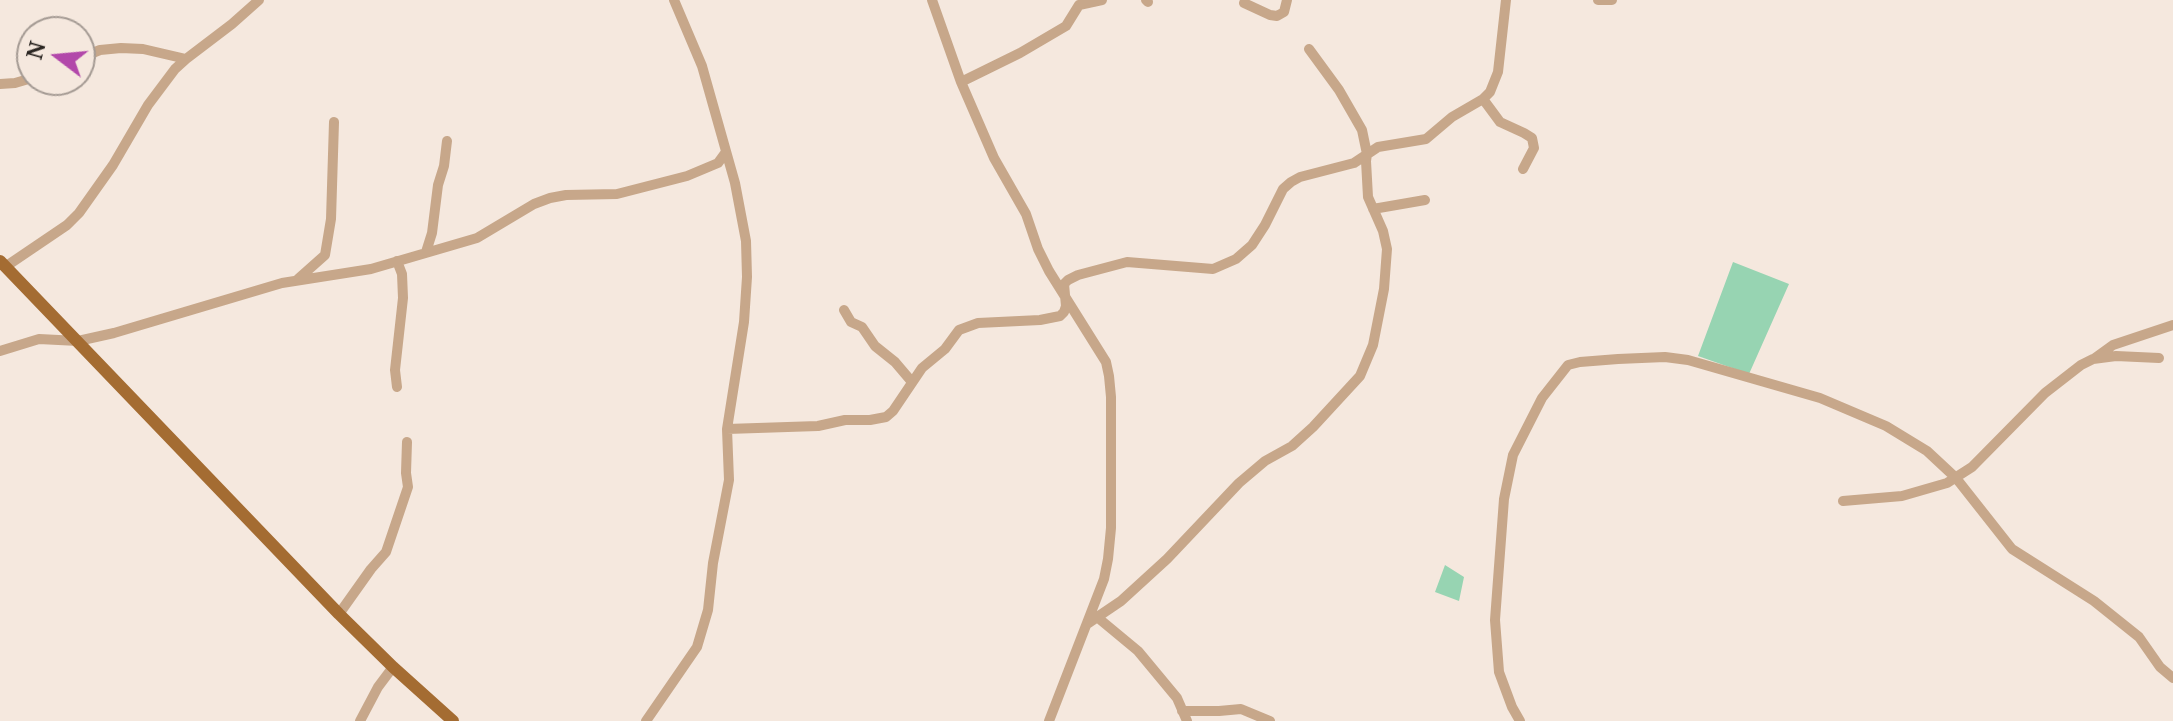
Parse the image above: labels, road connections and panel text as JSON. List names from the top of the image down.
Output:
{
  "north": "left"
}
